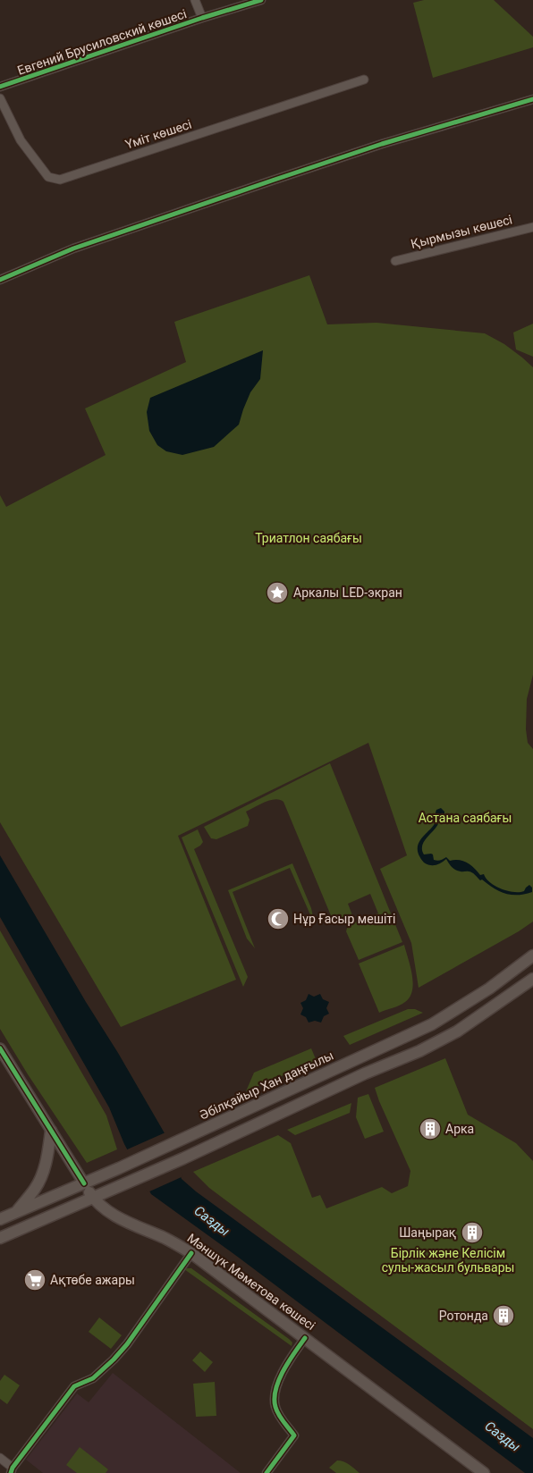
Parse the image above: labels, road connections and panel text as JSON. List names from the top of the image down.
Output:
{
  "streets": {
    "main road": ["Әбілқайыр Хан даңғылы", "Мәншүк Мәметова көшесі"],
    "street": ["Евгений Брусиловский көшесі", "Үміт көшесі", "Қырмызы көшесі"]
  },
  "crossings": [
    ["Әбілқайыр Хан даңғылы", "Мәншүк Мәметова көшесі"]
  ],
  "water": ["Сазды"],
  "parks": ["Триатлон саябағы", "Астана саябағы", "Бірлік және Келісім сулы-жасыл бульвары"],
  "places": {
    "place": ["Аркалы LED-экран"],
    "mosque": ["Нұр Ғасыр мешіті"],
    "building": ["Арка", "Шаңырақ", "Ротонда"],
    "supermarket": ["Ақтөбе ажары"]
  }
}
